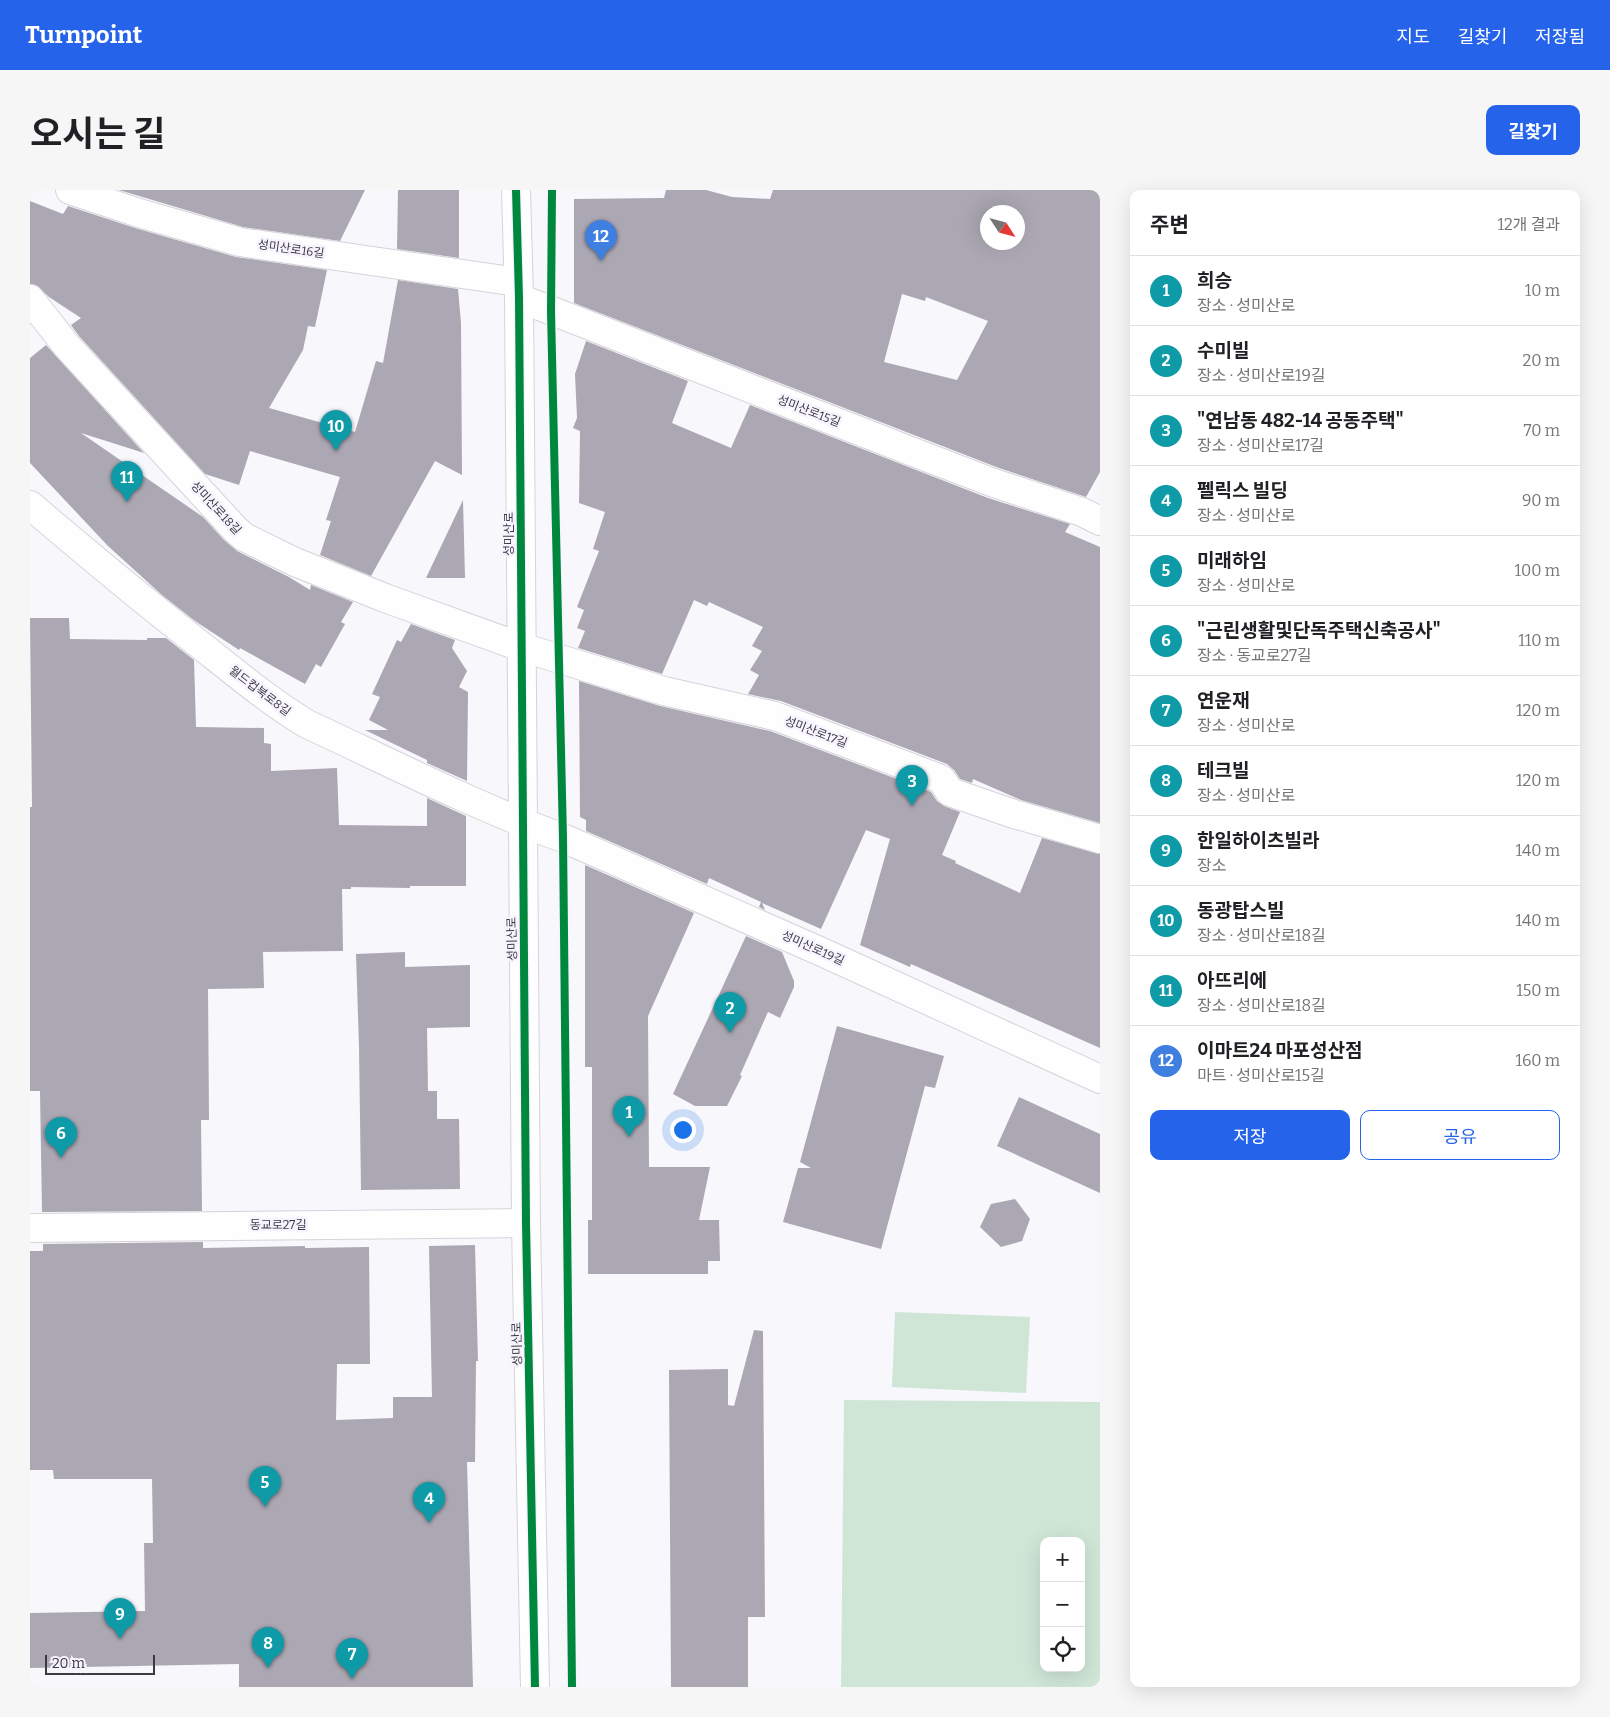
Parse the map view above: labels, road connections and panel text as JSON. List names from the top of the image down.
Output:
{
  "streets": {
    "street": [
      "성미산로16길",
      "성미산로15길",
      "성미산로18길",
      "성미산로",
      "월드컵북로8길",
      "성미산로17길",
      "성미산로19길",
      "동교로27길"
    ]
  },
  "crossings": [
    ["성미산로16길", "성미산로15길"],
    ["성미산로16길", "성미산로"],
    ["성미산로15길", "성미산로"],
    ["성미산로18길", "성미산로"],
    ["성미산로18길", "성미산로17길"],
    ["성미산로", "월드컵북로8길"],
    ["성미산로", "성미산로17길"],
    ["성미산로", "성미산로19길"],
    ["성미산로", "동교로27길"],
    ["월드컵북로8길", "성미산로19길"]
  ],
  "scale_bar": "20 m",
  "north": "bottom right",
  "page": {
    "header": "Turnpoint",
    "nav": ["지도", "길찾기", "저장됨"],
    "title": "오시는 길",
    "buttons": [
      "길찾기",
      ["저장", "공유"]
    ],
    "heading": ["주변", "12개 결과"],
    "pins": [
      "12",
      "10",
      "11",
      "3",
      "2",
      "1",
      "6",
      "5",
      "4",
      "9",
      "8",
      "7"
    ],
    "list": [
      {
        "mark": "1",
        "name": "희승",
        "note": "장소 · 성미산로",
        "value": "10 m"
      },
      {
        "mark": "2",
        "name": "수미빌",
        "note": "장소 · 성미산로19길",
        "value": "20 m"
      },
      {
        "mark": "3",
        "name": "\"연남동 482-14 공동주택\"",
        "note": "장소 · 성미산로17길",
        "value": "70 m"
      },
      {
        "mark": "4",
        "name": "펠릭스 빌딩",
        "note": "장소 · 성미산로",
        "value": "90 m"
      },
      {
        "mark": "5",
        "name": "미래하임",
        "note": "장소 · 성미산로",
        "value": "100 m"
      },
      {
        "mark": "6",
        "name": "\"근린생활및단독주택신축공사\"",
        "note": "장소 · 동교로27길",
        "value": "110 m"
      },
      {
        "mark": "7",
        "name": "연운재",
        "note": "장소 · 성미산로",
        "value": "120 m"
      },
      {
        "mark": "8",
        "name": "테크빌",
        "note": "장소 · 성미산로",
        "value": "120 m"
      },
      {
        "mark": "9",
        "name": "한일하이츠빌라",
        "note": "장소",
        "value": "140 m"
      },
      {
        "mark": "10",
        "name": "동광탑스빌",
        "note": "장소 · 성미산로18길",
        "value": "140 m"
      },
      {
        "mark": "11",
        "name": "아뜨리에",
        "note": "장소 · 성미산로18길",
        "value": "150 m"
      },
      {
        "mark": "12",
        "name": "이마트24 마포성산점",
        "note": "마트 · 성미산로15길",
        "value": "160 m"
      }
    ],
    "map_buttons": ["+", "−"],
    "scale": "20 m"
  }
}
